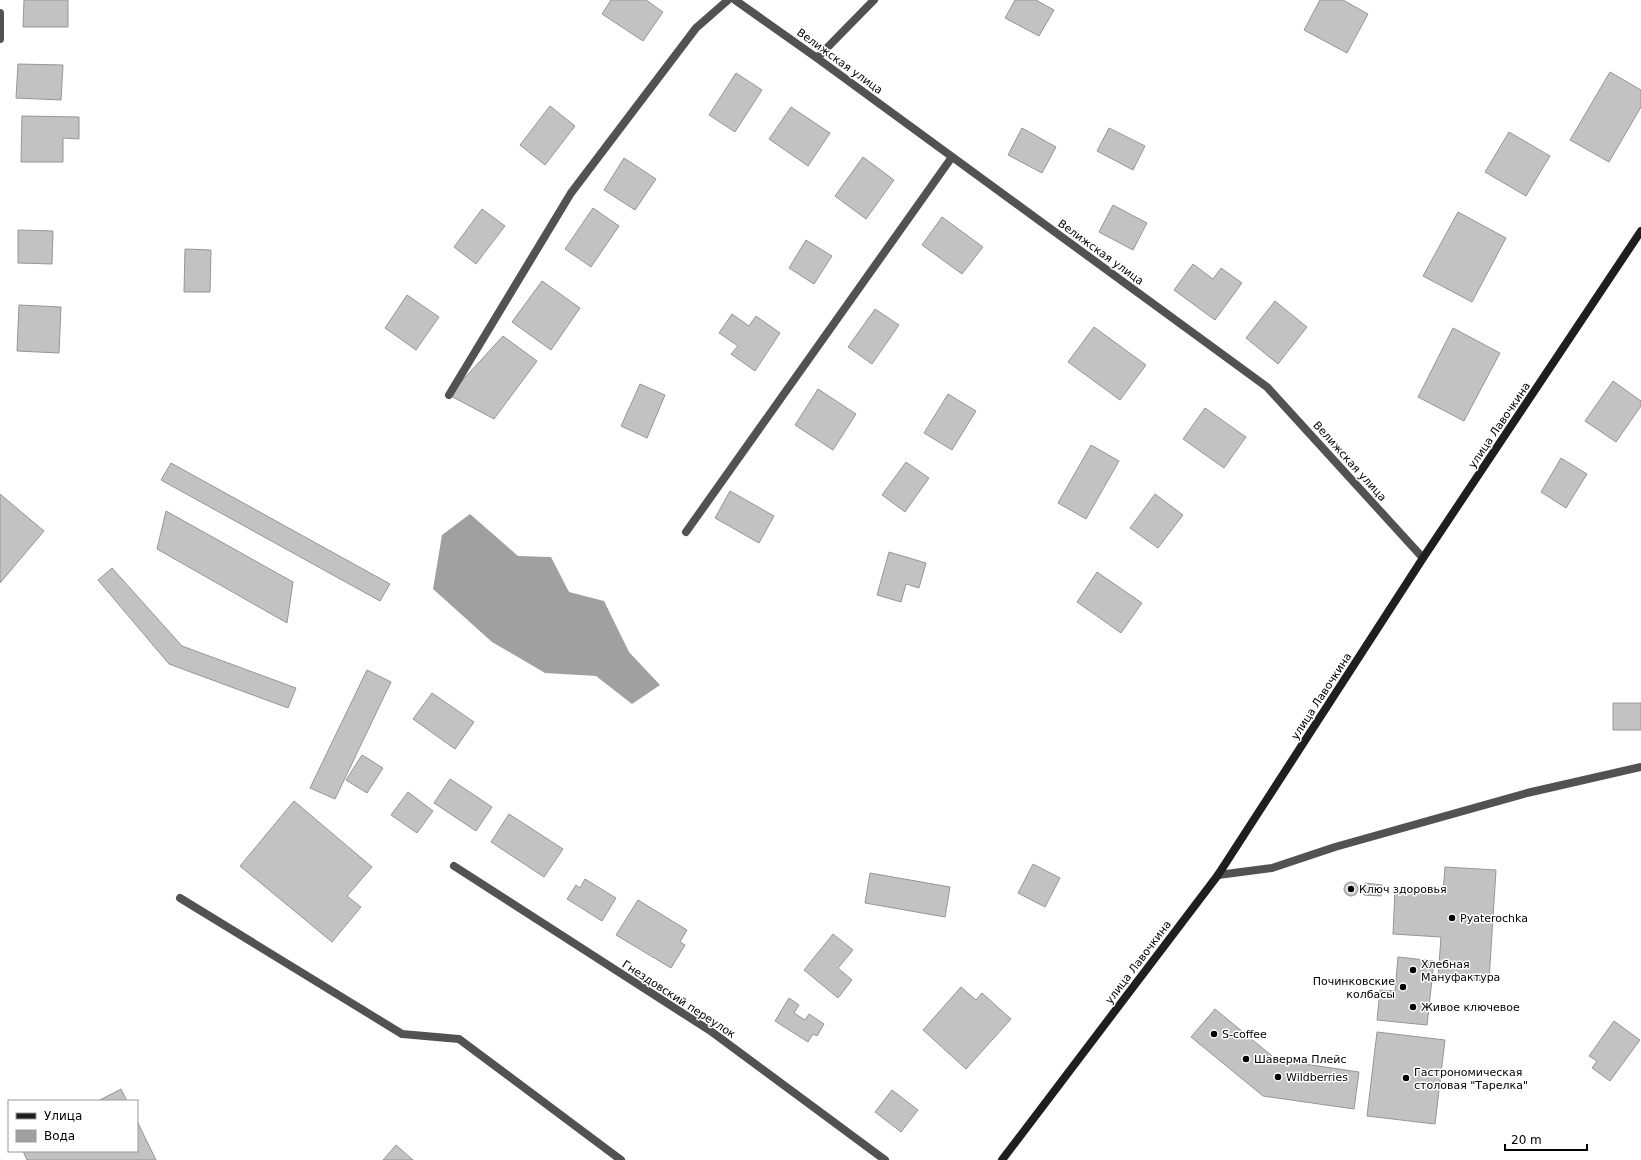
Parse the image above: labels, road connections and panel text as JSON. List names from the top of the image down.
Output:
{
  "streets": {
    "main road": ["улица Лавочкина"],
    "street": ["Велижская улица", "Гнездовский переулок"]
  },
  "crossings": [
    ["Велижская улица", "улица Лавочкина"]
  ],
  "places": [
    "Ключ здоровья",
    "Pyaterochka",
    "Хлебная Мануфактура",
    "Починковские колбасы",
    "Живое ключевое",
    "S-coffee",
    "Шаверма Плейс",
    "Wildberries",
    "Гастрономическая столовая \"Тарелка\""
  ],
  "legend": ["Улица", "Вода"],
  "scale_bar": "20 m"
}
